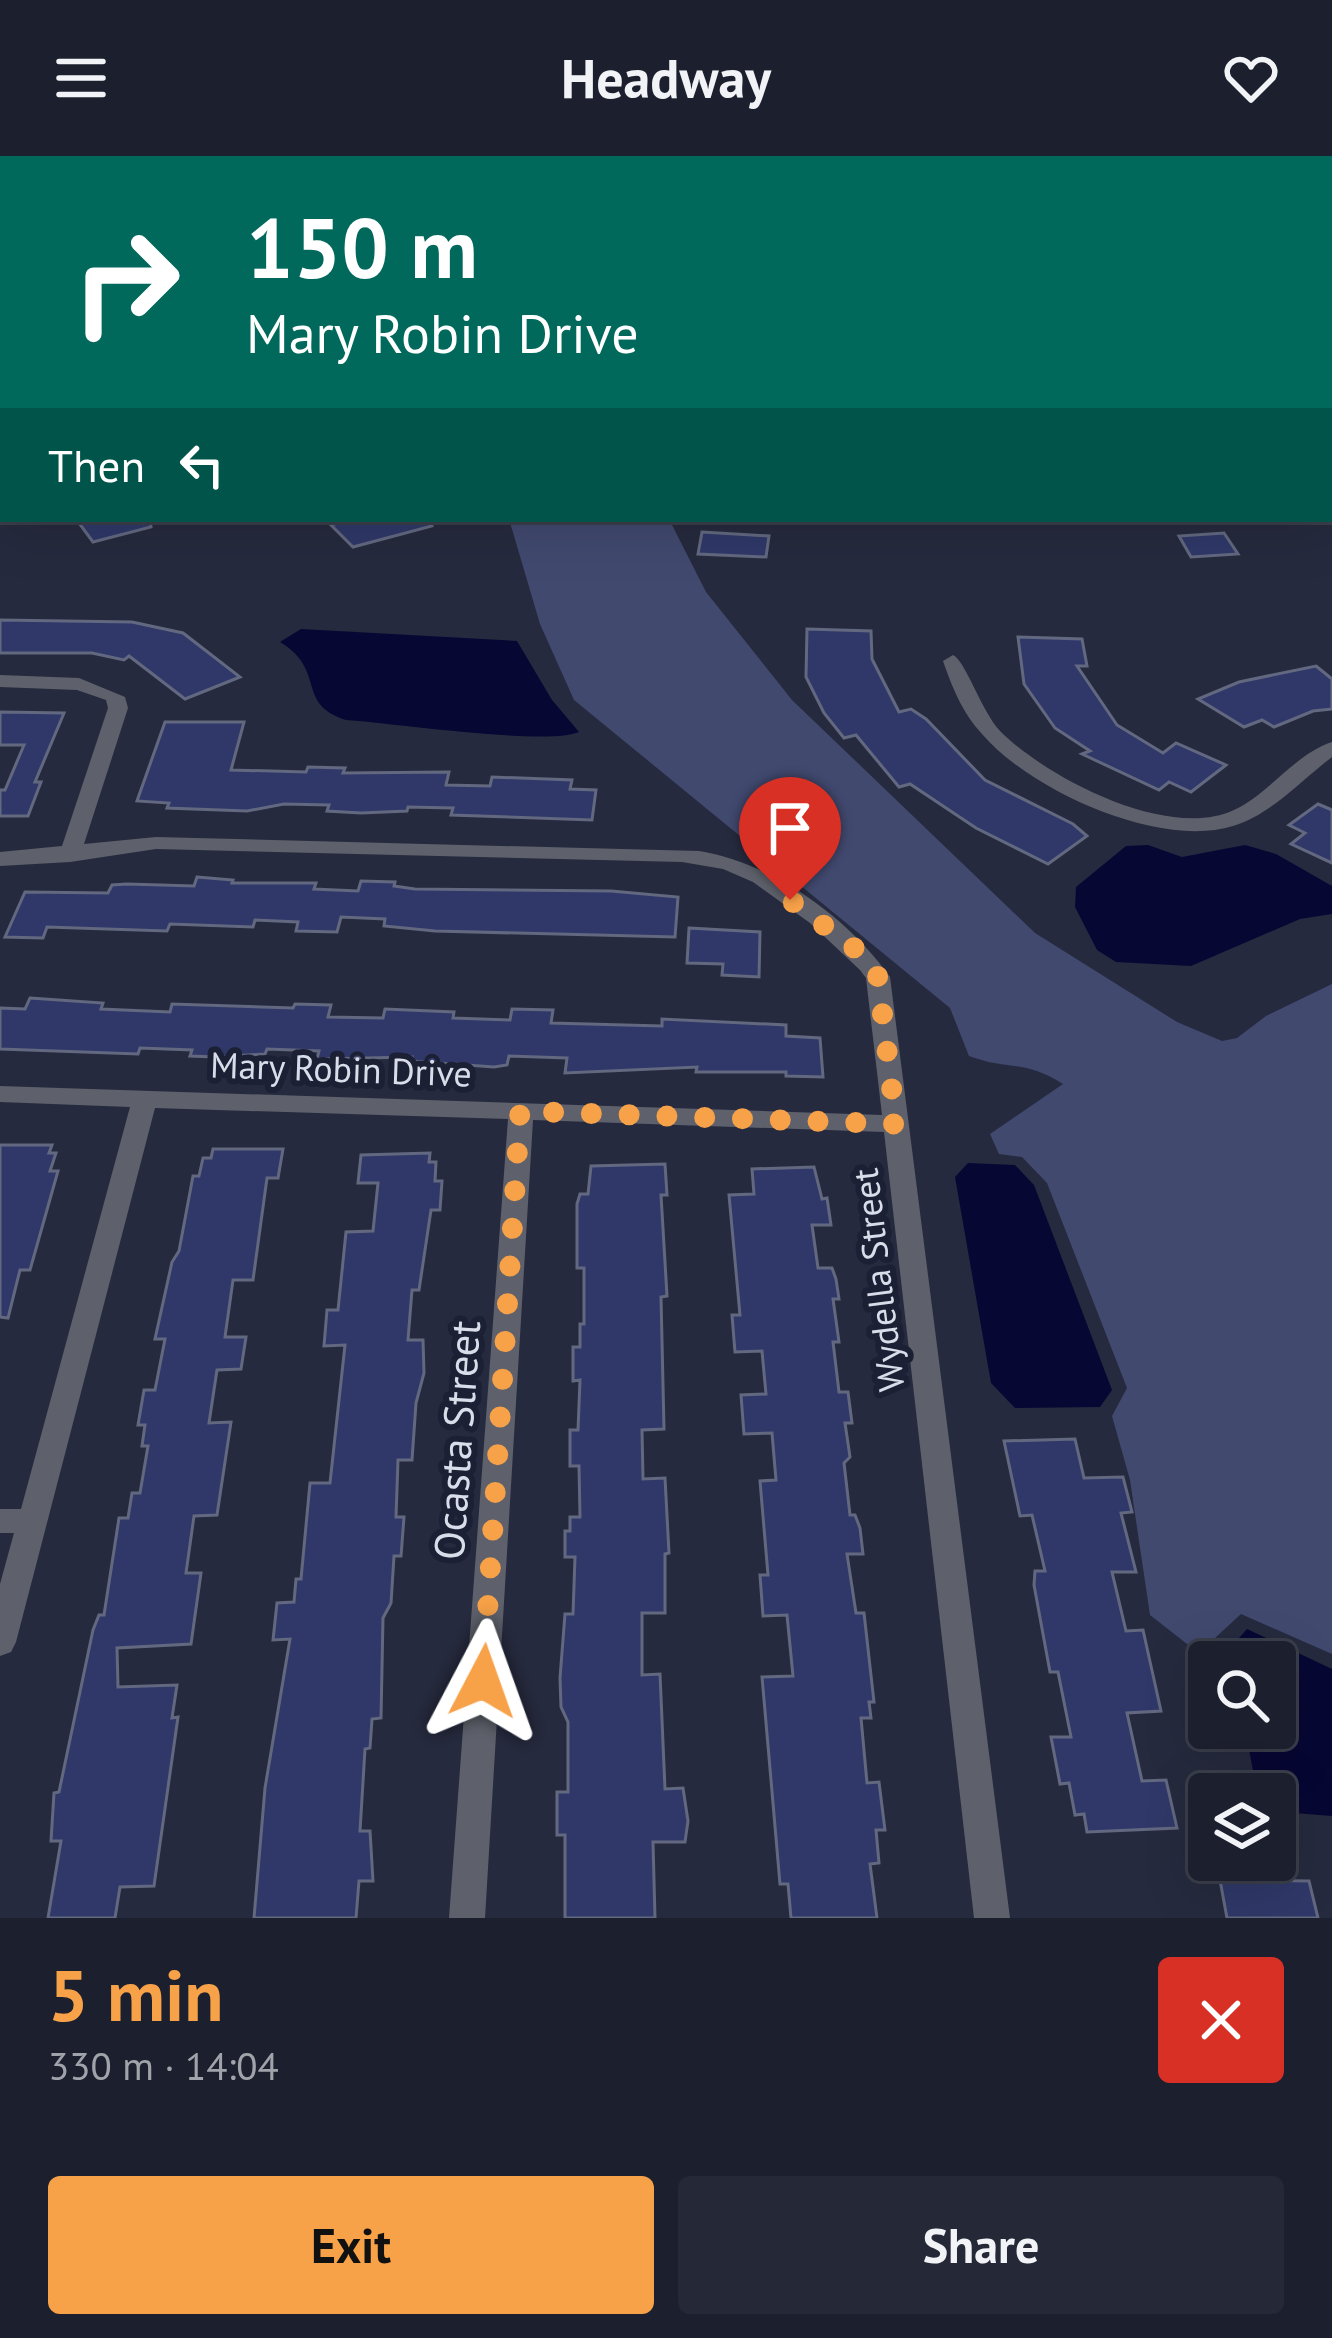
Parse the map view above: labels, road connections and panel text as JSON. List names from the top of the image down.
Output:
{
  "streets": {
    "street": ["Mary Robin Drive", "Wydella Street", "Ocasta Street"]
  },
  "crossings": [
    ["Mary Robin Drive", "Wydella Street"],
    ["Mary Robin Drive", "Ocasta Street"]
  ],
  "page": {
    "header": "Headway",
    "turn": ["150 m", "Mary Robin Drive"],
    "then": "Then",
    "heading": ["5 min", "330 m · 14:04"],
    "buttons": ["Exit", "Share"]
  }
}
